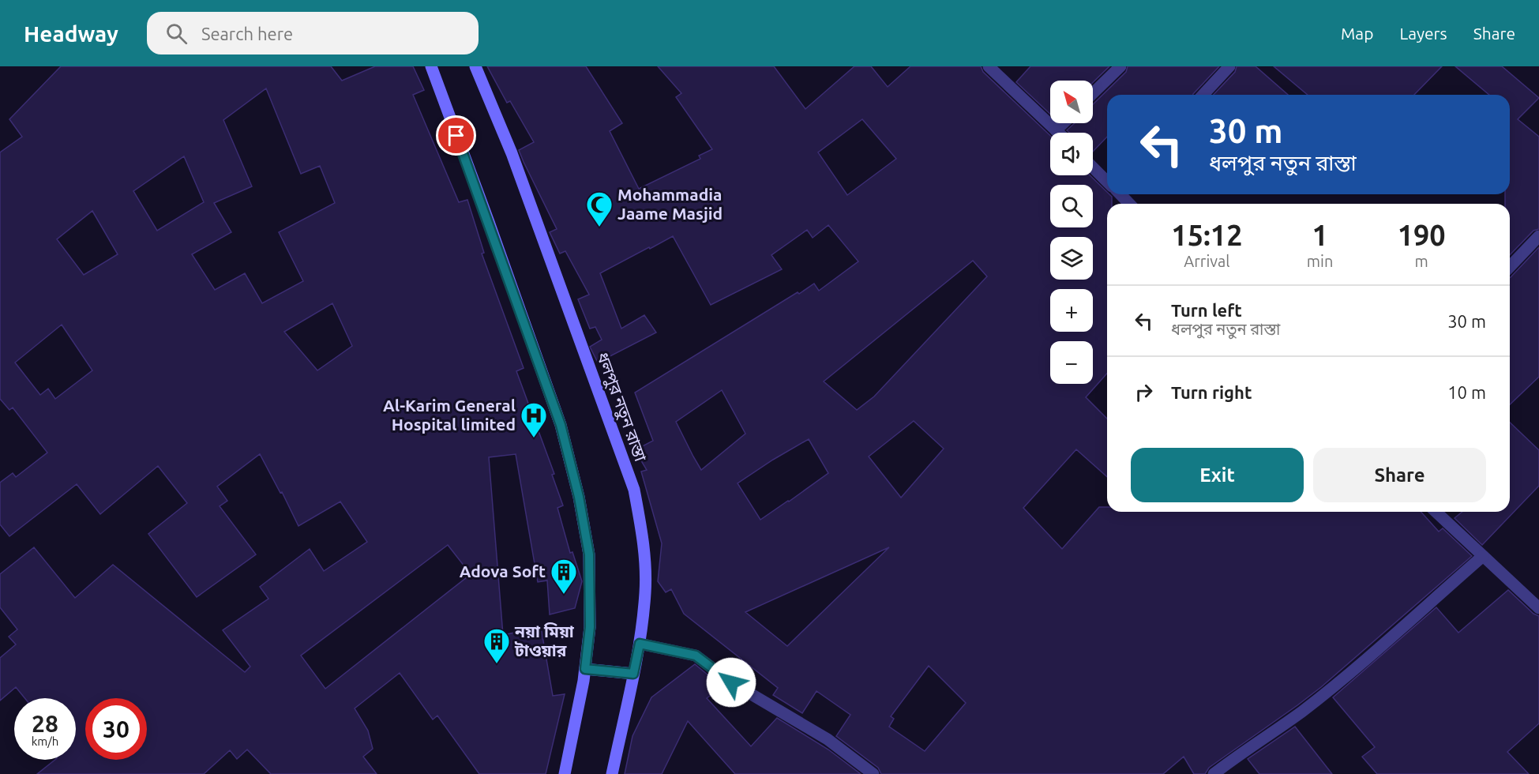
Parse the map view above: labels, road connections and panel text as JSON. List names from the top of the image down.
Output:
{
  "streets": {
    "main road": ["ধলপুর নতুন রাস্তা"]
  },
  "places": {
    "mosque": ["Mohammadia Jaame Masjid"],
    "hospital": ["Al-Karim General Hospital limited"],
    "building": ["Adova Soft", "নয়া মিয়া টাওয়ার"]
  },
  "north": "top left",
  "page": {
    "header": "Headway",
    "search": "Search here",
    "nav": ["Map", "Layers", "Share"],
    "map_buttons": ["+", "−"],
    "turn": ["30 m", "ধলপুর নতুন রাস্তা"],
    "eta": [
      "15:12",
      "Arrival",
      "1",
      "min",
      "190",
      "m"
    ],
    "list": [
      {
        "name": "Turn left",
        "note": "ধলপুর নতুন রাস্তা",
        "value": "30 m"
      },
      {
        "name": "Turn right",
        "value": "10 m"
      }
    ],
    "buttons": ["Exit", "Share"],
    "speed": "28 km/h",
    "limit": "30"
  }
}
